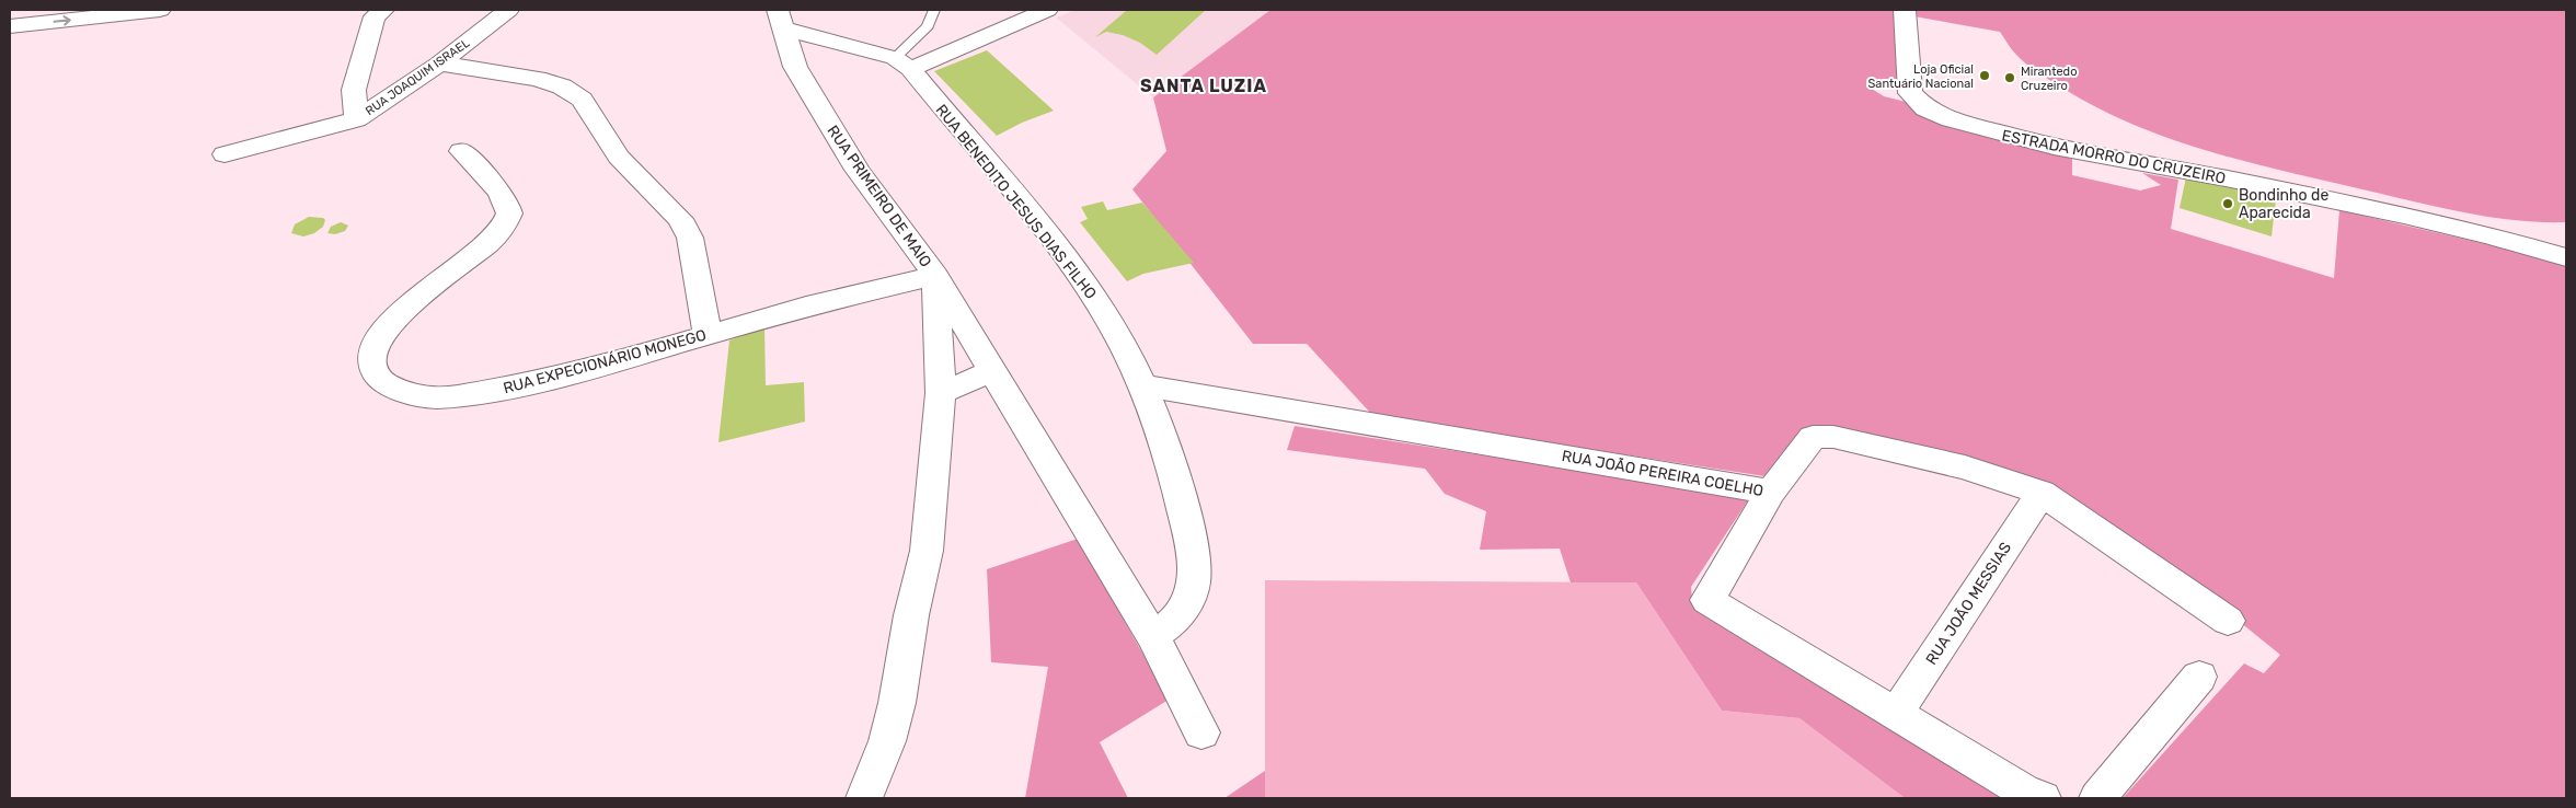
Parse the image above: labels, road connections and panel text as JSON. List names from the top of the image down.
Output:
{
  "streets": {
    "main road": [
      "RUA JOAQUIM ISRAEL",
      "ESTRADA MORRO DO CRUZEIRO",
      "RUA PRIMEIRO DE MAIO",
      "RUA BENEDITO JESUS DIAS FILHO",
      "RUA EXPECIONÁRIO MONEGO",
      "RUA JOÃO PEREIRA COELHO",
      "RUA JOÃO MESSIAS"
    ]
  },
  "crossings": [
    ["RUA PRIMEIRO DE MAIO", "RUA EXPECIONÁRIO MONEGO"],
    ["RUA BENEDITO JESUS DIAS FILHO", "RUA JOÃO PEREIRA COELHO"],
    ["RUA JOÃO PEREIRA COELHO", "RUA JOÃO MESSIAS"]
  ],
  "districts": ["SANTA LUZIA"],
  "places": ["Loja Oficial Santuário Nacional", "Mirantedo Cruzeiro", "Bondinho de Aparecida"]
}
